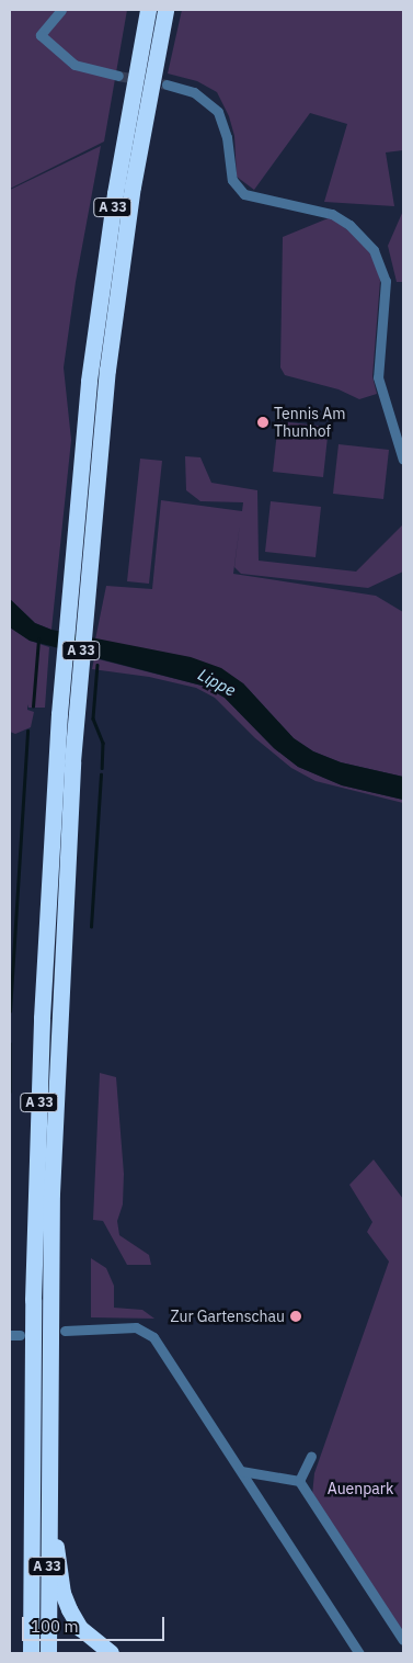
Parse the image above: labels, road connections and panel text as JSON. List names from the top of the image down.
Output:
{
  "streets": {
    "highway": ["A 33"]
  },
  "water": ["Lippe"],
  "parks": ["Auenpark"],
  "places": ["Tennis Am Thunhof", "Zur Gartenschau"],
  "scale_bar": "100 m"
}
